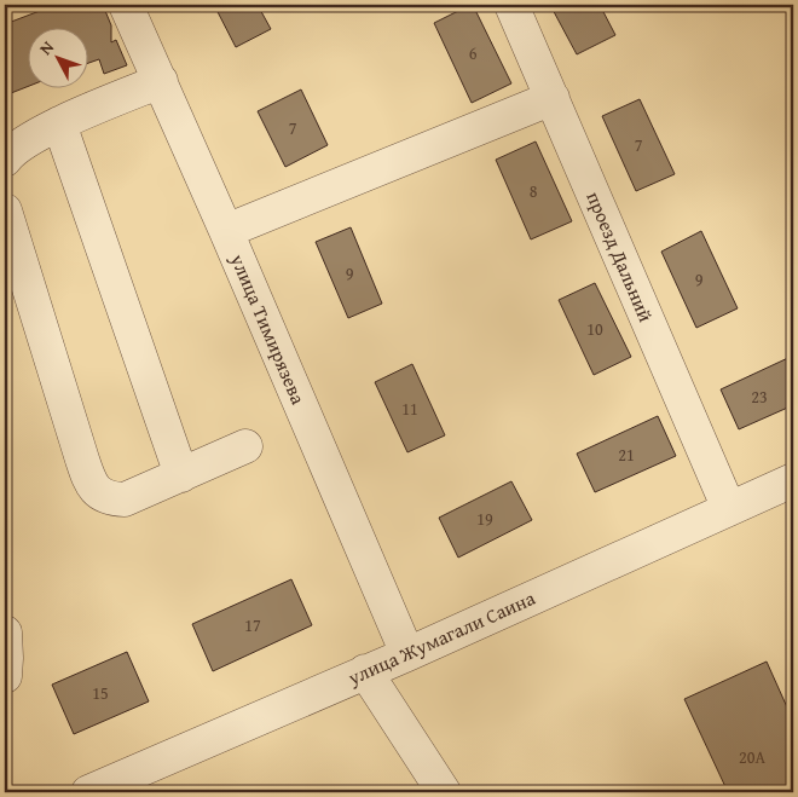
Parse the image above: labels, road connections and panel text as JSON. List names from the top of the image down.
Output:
{
  "streets": {
    "street": ["проезд Дальний", "улица Тимирязева", "улица Жумагали Саина"]
  },
  "crossings": [
    ["проезд Дальний", "улица Жумагали Саина"],
    ["улица Тимирязева", "улица Жумагали Саина"]
  ],
  "house_numbers": [
    "6",
    "7",
    "7",
    "8",
    "9",
    "9",
    "10",
    "23",
    "11",
    "21",
    "19",
    "17",
    "15",
    "20А"
  ],
  "north": "top left"
}
